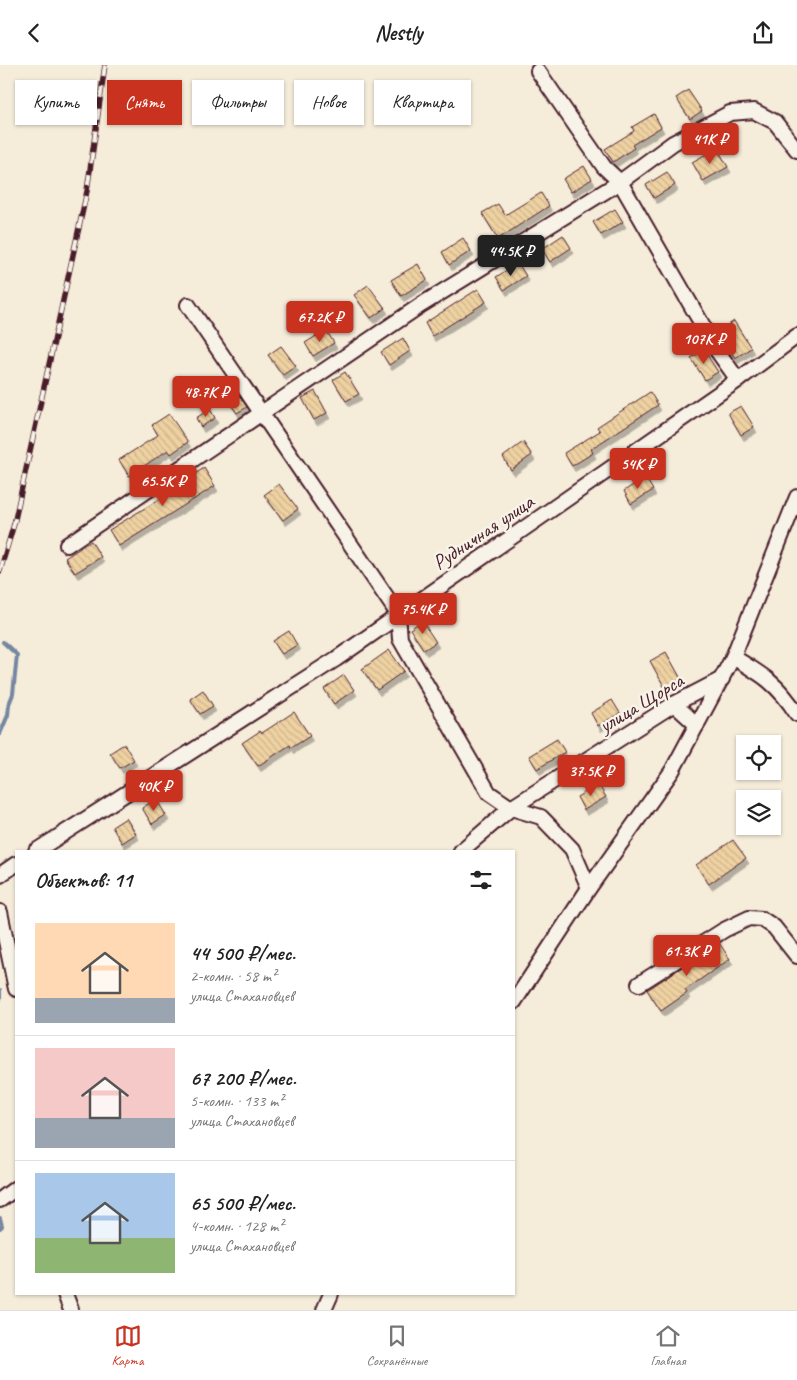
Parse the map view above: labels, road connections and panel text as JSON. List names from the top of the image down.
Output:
{
  "streets": {
    "street": ["Рудничная улица", "улица Щорса"]
  },
  "page": {
    "header": "Nestly",
    "chip": [
      "Купить",
      "Снять",
      "Фильтры",
      "Новое",
      "Квартира"
    ],
    "price": [
      "41K ₽",
      "44.5K ₽",
      "67.2K ₽",
      "107K ₽",
      "48.7K ₽",
      "54K ₽",
      "65.5K ₽",
      "75.4K ₽",
      "37.5K ₽",
      "40K ₽",
      "61.3K ₽"
    ],
    "heading": "Объектов: 11",
    "list": [
      {
        "name": "44 500 ₽/мес.",
        "note": "2-комн. · 58 m² · улица Стахановцев"
      },
      {
        "name": "67 200 ₽/мес.",
        "note": "5-комн. · 133 m² · улица Стахановцев"
      },
      {
        "name": "65 500 ₽/мес.",
        "note": "4-комн. · 128 m² · улица Стахановцев"
      }
    ],
    "tabs": ["Карта", "Сохранённые", "Главная"]
  }
}
